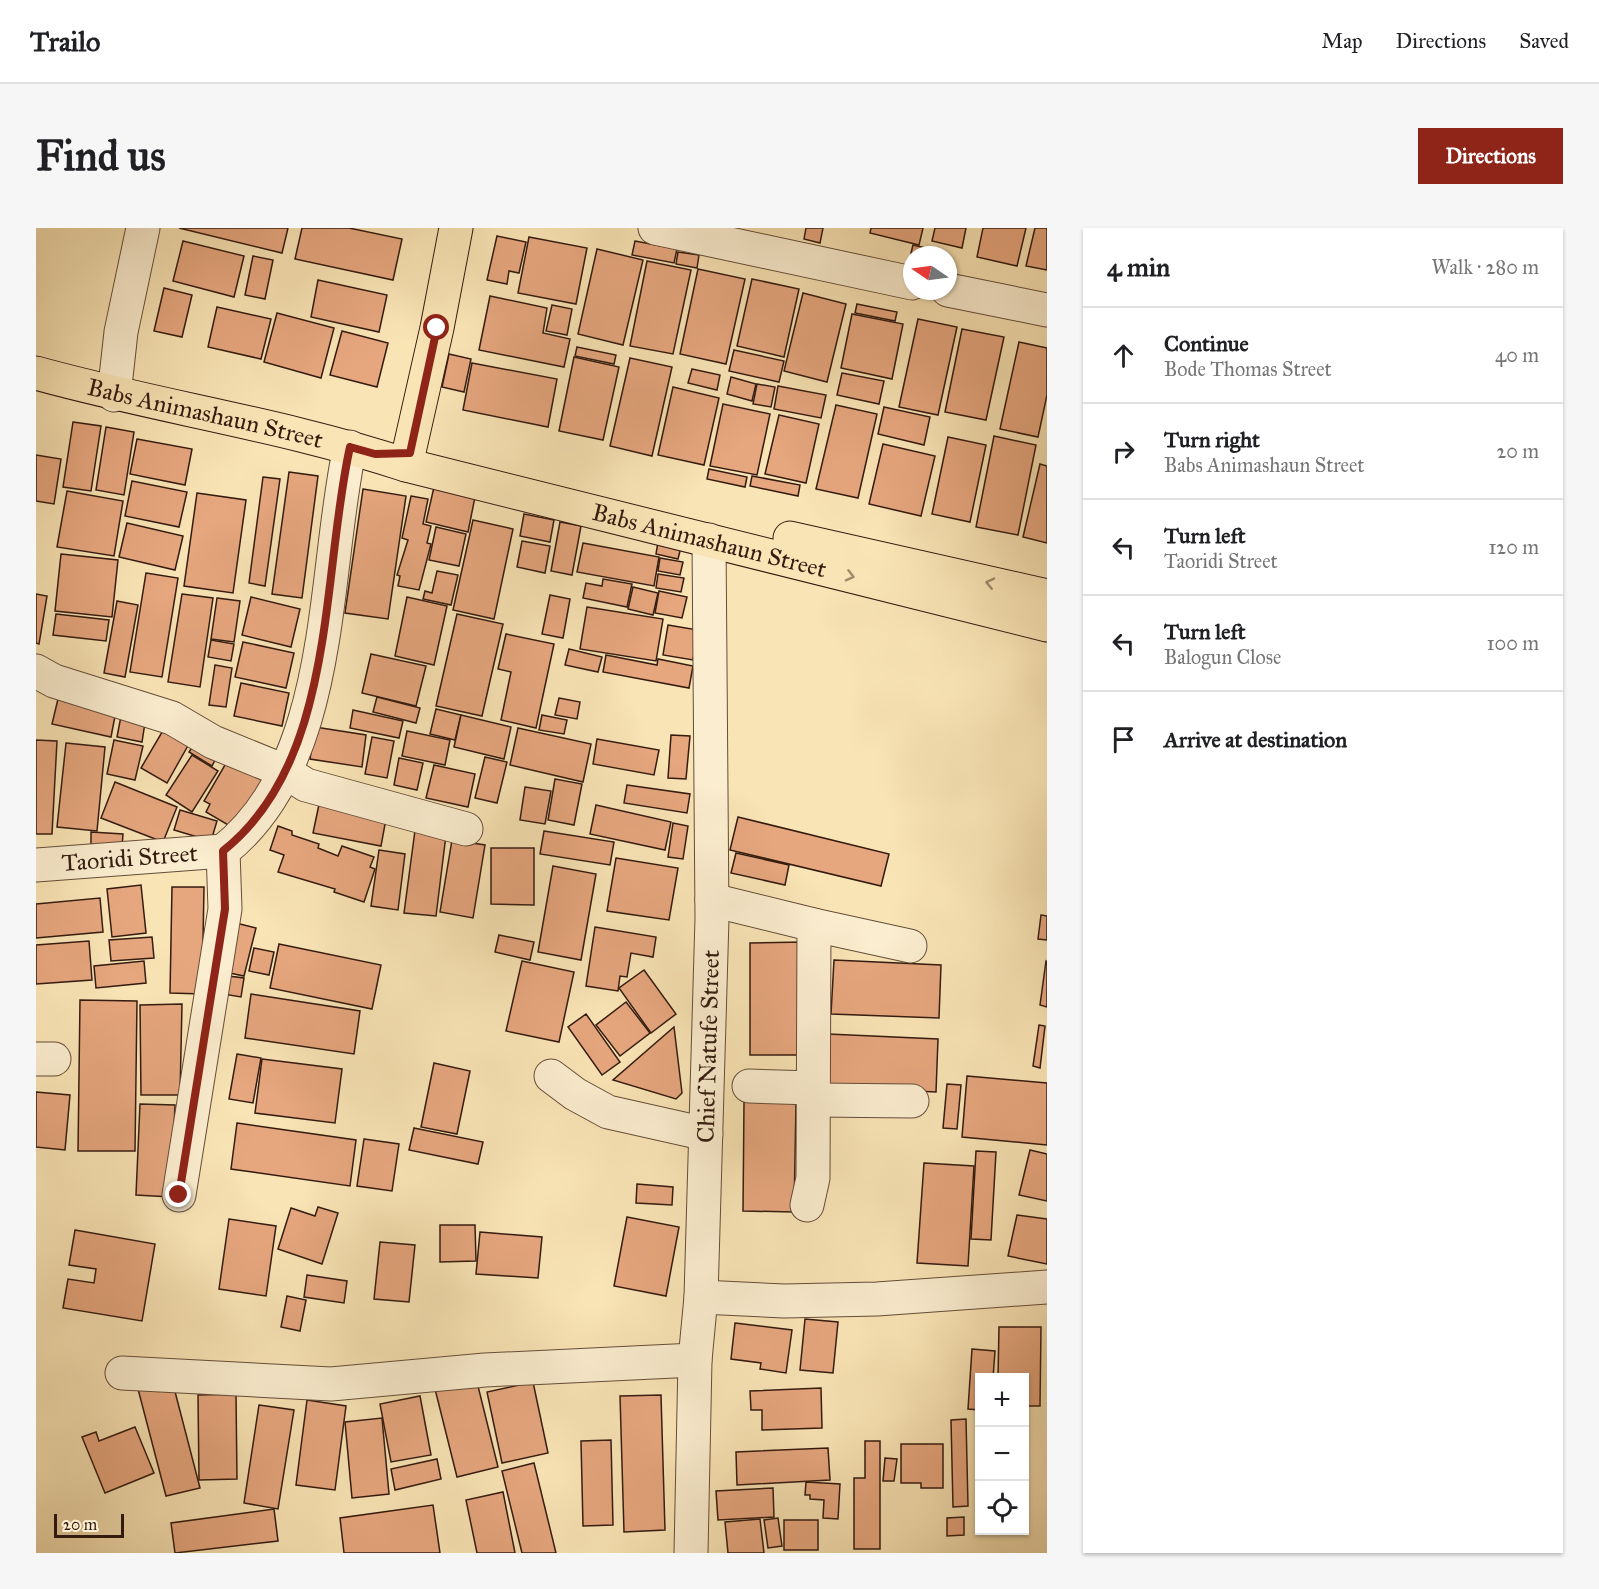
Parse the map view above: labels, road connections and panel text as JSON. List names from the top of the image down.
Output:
{
  "streets": {
    "main road": ["Babs Animashaun Street"],
    "street": ["Taoridi Street", "Chief Natufe Street"]
  },
  "crossings": [
    ["Babs Animashaun Street", "Taoridi Street"],
    ["Babs Animashaun Street", "Chief Natufe Street"]
  ],
  "scale_bar": "20 m",
  "north": "left",
  "page": {
    "header": "Trailo",
    "nav": ["Map", "Directions", "Saved"],
    "buttons": "Directions",
    "title": "Find us",
    "heading": ["4 min", "Walk · 280 m"],
    "list": [
      ["Continue", "Bode Thomas Street", "40 m"],
      ["Turn right", "Babs Animashaun Street", "20 m"],
      ["Turn left", "Taoridi Street", "120 m"],
      ["Turn left", "Balogun Close", "100 m"],
      "Arrive at destination"
    ],
    "map_buttons": ["+", "−"],
    "scale": "20 m"
  }
}
